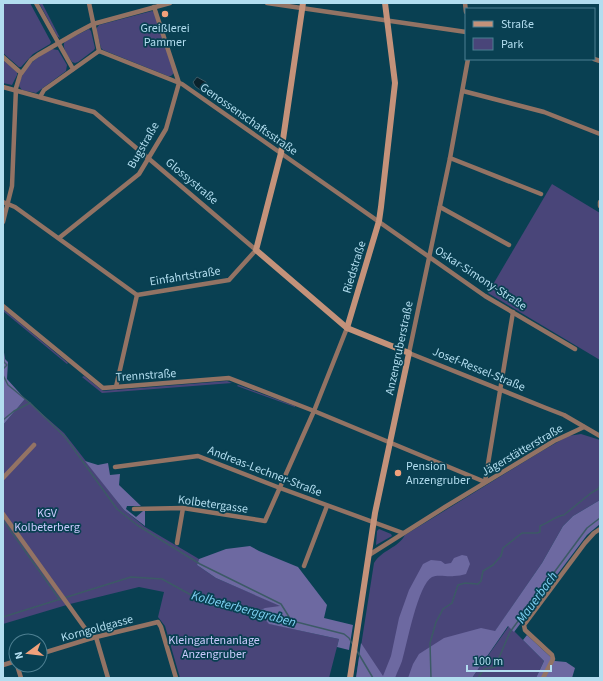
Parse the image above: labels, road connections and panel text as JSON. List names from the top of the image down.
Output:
{
  "streets": {
    "street": [
      "Genossenschaftsstraße",
      "Bugstraße",
      "Glossystraße",
      "Riedstraße",
      "Einfahrtstraße",
      "Oskar-Simony-Straße",
      "Anzengruberstraße",
      "Josef-Ressel-Straße",
      "Trennstraße",
      "Jägerstätterstraße",
      "Andreas-Lechner-Straße",
      "Kolbetergasse",
      "Korngoldgasse"
    ]
  },
  "crossings": [
    ["Genossenschaftsstraße", "Bugstraße"],
    ["Genossenschaftsstraße", "Riedstraße"],
    ["Genossenschaftsstraße", "Einfahrtstraße"],
    ["Genossenschaftsstraße", "Oskar-Simony-Straße"],
    ["Bugstraße", "Glossystraße"],
    ["Bugstraße", "Einfahrtstraße"],
    ["Glossystraße", "Riedstraße"],
    ["Glossystraße", "Einfahrtstraße"],
    ["Glossystraße", "Josef-Ressel-Straße"],
    ["Riedstraße", "Oskar-Simony-Straße"],
    ["Riedstraße", "Josef-Ressel-Straße"],
    ["Riedstraße", "Trennstraße"],
    ["Riedstraße", "Andreas-Lechner-Straße"],
    ["Riedstraße", "Kolbetergasse"],
    ["Oskar-Simony-Straße", "Anzengruberstraße"],
    ["Anzengruberstraße", "Josef-Ressel-Straße"],
    ["Anzengruberstraße", "Trennstraße"],
    ["Anzengruberstraße", "Jägerstätterstraße"],
    ["Anzengruberstraße", "Andreas-Lechner-Straße"],
    ["Josef-Ressel-Straße", "Jägerstätterstraße"],
    ["Trennstraße", "Jägerstätterstraße"],
    ["Jägerstätterstraße", "Andreas-Lechner-Straße"]
  ],
  "water": ["Mauerbach", "Kolbeterberggraben"],
  "parks": ["KGV Kolbeterberg", "Kleingartenanlage Anzengruber"],
  "places": ["Greißlerei Pammer", "Pension Anzengruber"],
  "legend": ["Straße", "Park"],
  "scale_bar": "100 m",
  "north": "left"
}
